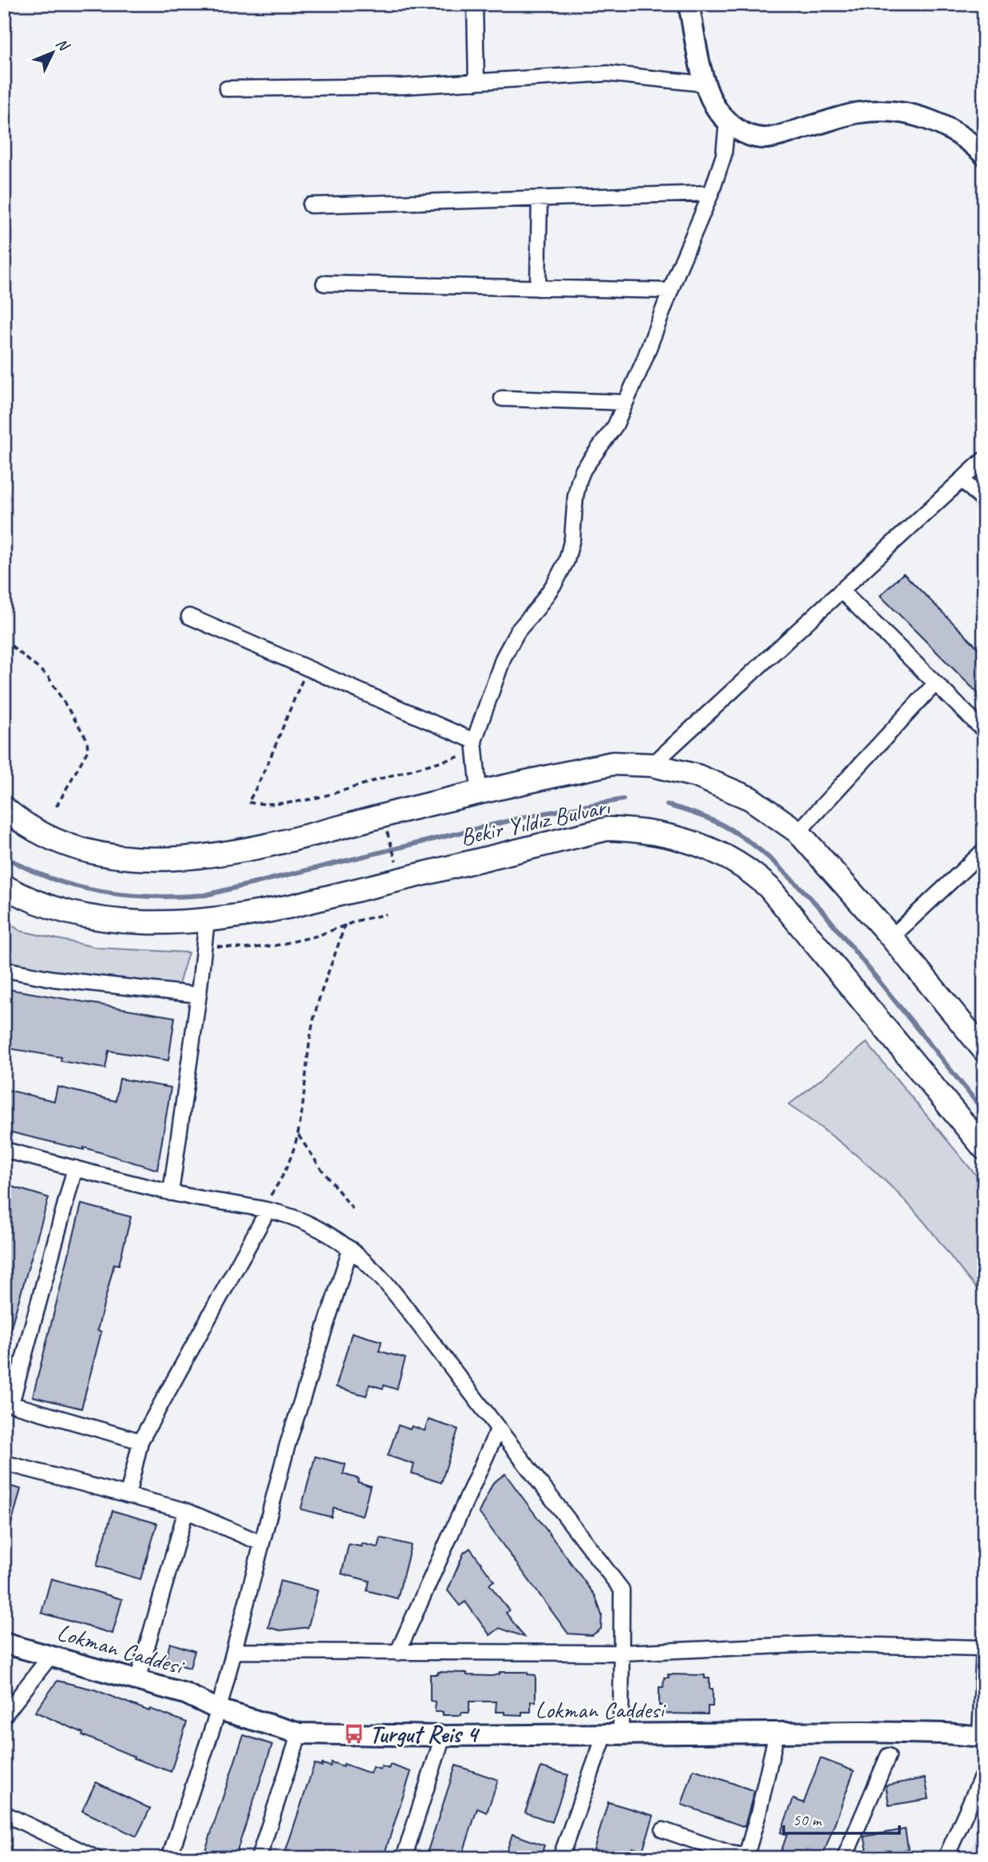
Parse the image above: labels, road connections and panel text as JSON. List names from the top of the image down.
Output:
{
  "streets": {
    "main road": ["Bekir Yıldız Bulvarı"],
    "street": ["Lokman Caddesi"]
  },
  "places": {
    "bus stop": ["Turgut Reis 4"]
  },
  "scale_bar": "50 m",
  "north": "top right"
}
